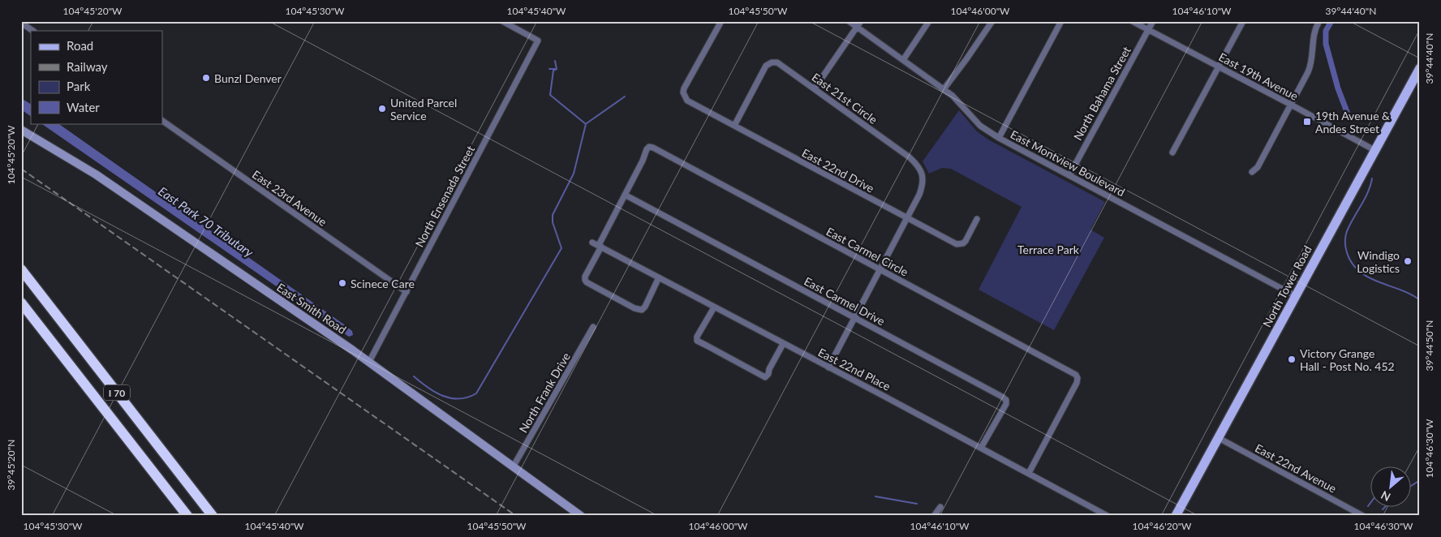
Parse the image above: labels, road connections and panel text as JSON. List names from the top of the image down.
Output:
{
  "streets": {
    "highway": ["I 70"],
    "main road": ["North Tower Road"],
    "street": [
      "East 19th Avenue",
      "North Bahama Street",
      "East 21st Circle",
      "East Montview Boulevard",
      "East 22nd Drive",
      "North Ensenada Street",
      "East 23rd Avenue",
      "East Carmel Circle",
      "East Carmel Drive",
      "East Smith Road",
      "East 22nd Place",
      "North Frank Drive",
      "East 22nd Avenue"
    ]
  },
  "crossings": [
    ["East 19th Avenue", "North Bahama Street"],
    ["East 19th Avenue", "North Tower Road"],
    ["North Bahama Street", "East Montview Boulevard"],
    ["East 21st Circle", "East 22nd Drive"],
    ["East 21st Circle", "East Carmel Circle"],
    ["East 21st Circle", "East Carmel Drive"],
    ["East 21st Circle", "East 22nd Place"],
    ["East Montview Boulevard", "North Tower Road"],
    ["North Ensenada Street", "East 23rd Avenue"],
    ["North Ensenada Street", "East Smith Road"],
    ["East Carmel Circle", "East Carmel Drive"],
    ["East Carmel Circle", "East 22nd Place"],
    ["North Tower Road", "East 22nd Avenue"],
    ["East Carmel Drive", "East 22nd Place"],
    ["East Smith Road", "North Frank Drive"]
  ],
  "water": ["East Park 70 Tributary"],
  "parks": ["Terrace Park"],
  "places": {
    "other": [
      "Bunzl Denver",
      "United Parcel Service",
      "Windigo Logistics",
      "Scinece Care",
      "Victory Grange Hall - Post No. 452"
    ],
    "transit": ["19th Avenue & Andes Street"]
  },
  "legend": [
    "Road",
    "Railway",
    "Park",
    "Water"
  ],
  "north": "bottom left",
  "coordinates": [
    "104°45'20\"W",
    "104°45'30\"W",
    "104°45'40\"W",
    "104°45'50\"W",
    "104°46'00\"W",
    "104°46'10\"W",
    "39°44'40\"N",
    "39°44'50\"N",
    "104°46'30\"W",
    "39°45'20\"N",
    "104°46'20\"W"
  ]
}
